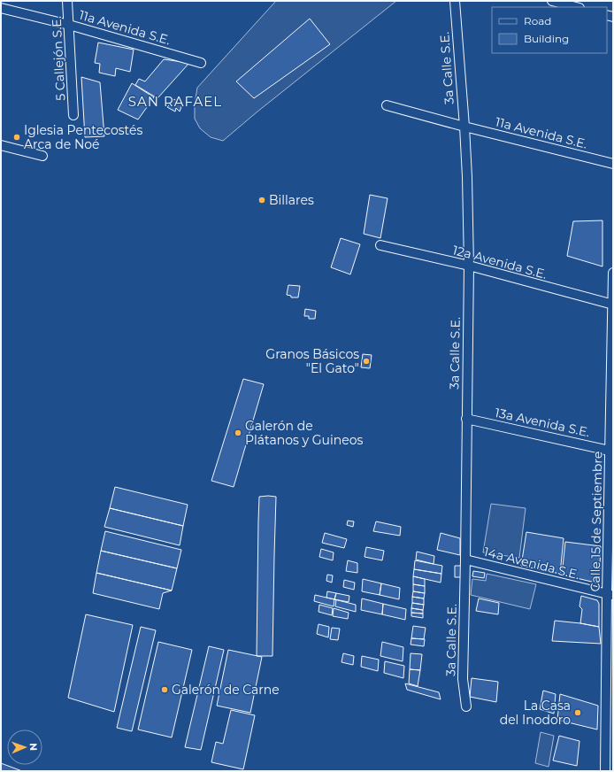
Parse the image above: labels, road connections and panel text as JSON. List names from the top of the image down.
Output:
{
  "streets": {
    "street": [
      "11a Avenida S.E.",
      "5 Callejón S.E.",
      "3a Calle S.E.",
      "12a Avenida S.E.",
      "13a Avenida S.E.",
      "Calle 15 de Septiembre",
      "14a Avenida S.E."
    ]
  },
  "crossings": [
    ["11a Avenida S.E.", "5 Callejón S.E."],
    ["11a Avenida S.E.", "3a Calle S.E."],
    ["3a Calle S.E.", "12a Avenida S.E."],
    ["3a Calle S.E.", "13a Avenida S.E."],
    ["3a Calle S.E.", "14a Avenida S.E."],
    ["12a Avenida S.E.", "Calle 15 de Septiembre"],
    ["13a Avenida S.E.", "Calle 15 de Septiembre"],
    ["Calle 15 de Septiembre", "14a Avenida S.E."]
  ],
  "districts": ["SAN RAFAEL"],
  "places": [
    "Iglesia Pentecostés Arca de Noé",
    "Billares",
    "Granos Básicos \"El Gato\"",
    "Galerón de Plátanos y Guineos",
    "Galerón de Carne",
    "La Casa del Inodoro"
  ],
  "legend": ["Road", "Building"],
  "north": "right"
}
